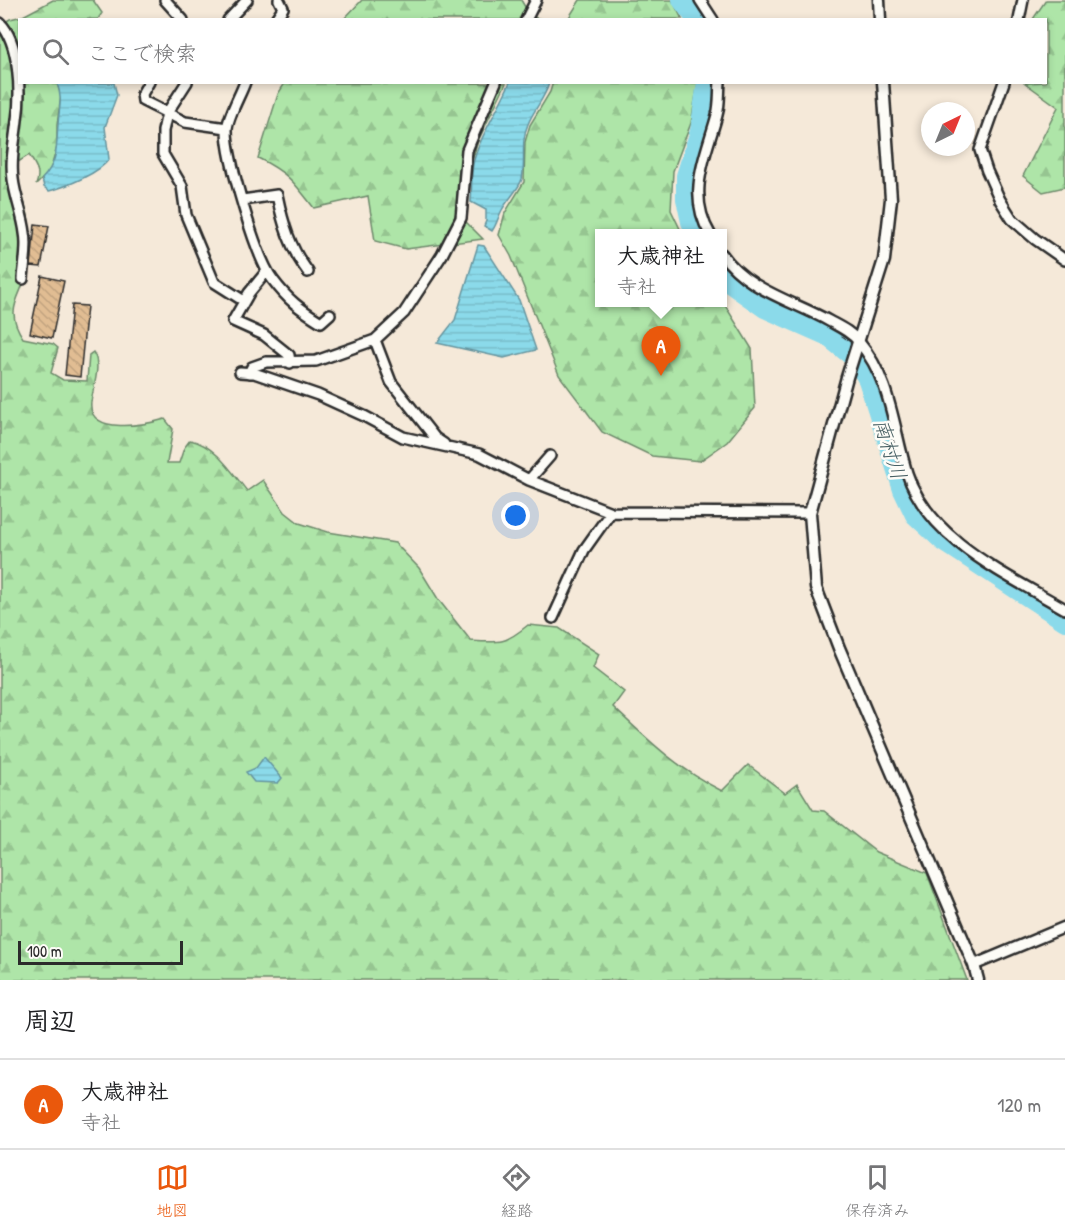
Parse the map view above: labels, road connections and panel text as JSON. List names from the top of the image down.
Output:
{
  "water": ["南村川"],
  "scale_bar": "100 m",
  "north": "top right",
  "page": {
    "search": "ここで検索",
    "popup": ["大歳神社", "寺社"],
    "pins": "A",
    "scale": "100 m",
    "heading": "周辺",
    "list": [
      {
        "mark": "A",
        "name": "大歳神社",
        "note": "寺社",
        "value": "120 m"
      }
    ],
    "nav": ["地図", "経路", "保存済み"]
  }
}
